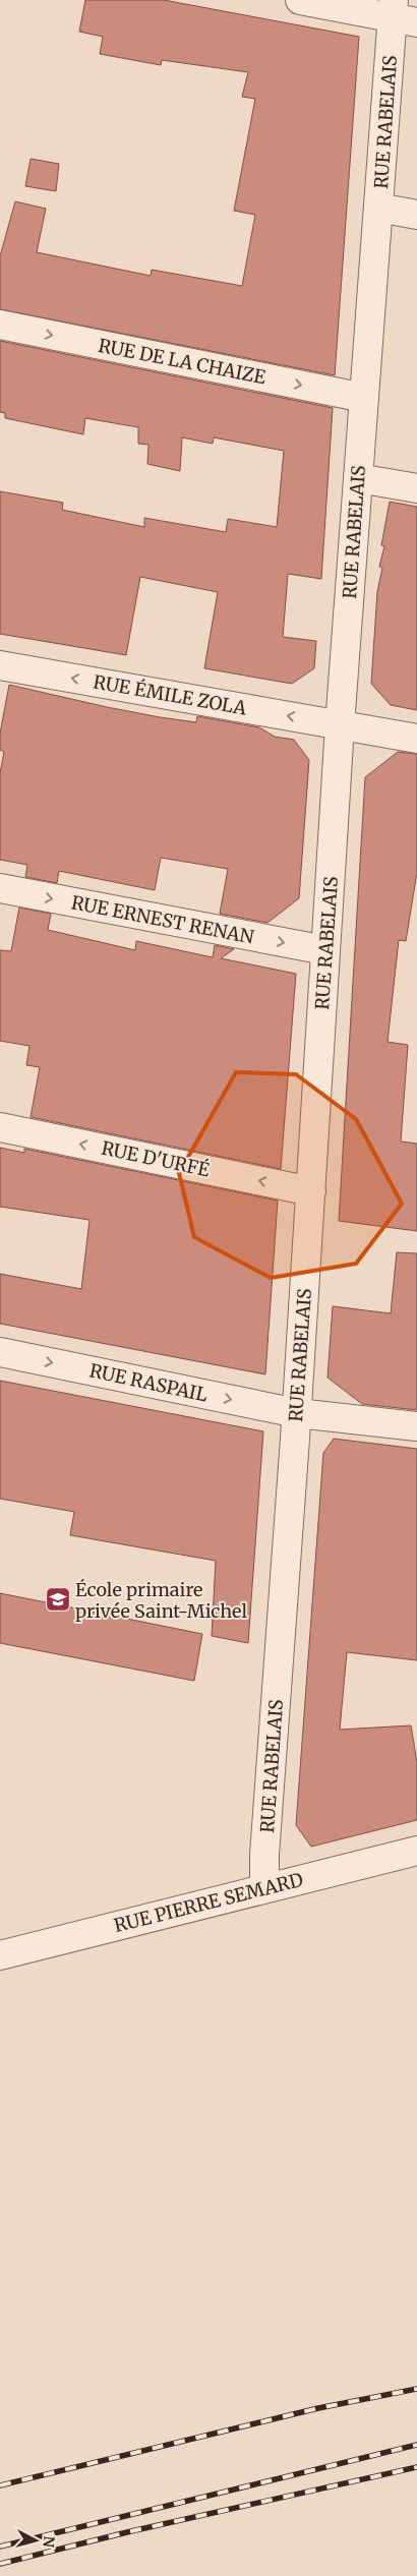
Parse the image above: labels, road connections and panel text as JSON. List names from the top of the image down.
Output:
{
  "streets": {
    "street": [
      "RUE RABELAIS",
      "RUE DE LA CHAIZE",
      "RUE ÉMILE ZOLA",
      "RUE ERNEST RENAN",
      "RUE D'URFÉ",
      "RUE RASPAIL",
      "RUE PIERRE SEMARD"
    ]
  },
  "crossings": [
    ["RUE RABELAIS", "RUE DE LA CHAIZE"],
    ["RUE RABELAIS", "RUE ÉMILE ZOLA"],
    ["RUE RABELAIS", "RUE ERNEST RENAN"],
    ["RUE RABELAIS", "RUE D'URFÉ"],
    ["RUE RABELAIS", "RUE RASPAIL"],
    ["RUE RABELAIS", "RUE PIERRE SEMARD"]
  ],
  "one_way": [
    "RUE DE LA CHAIZE",
    "RUE ÉMILE ZOLA",
    "RUE ERNEST RENAN",
    "RUE D'URFÉ",
    "RUE RASPAIL"
  ],
  "places": {
    "school or university": ["École primaire privée Saint-Michel"]
  },
  "north": "right"
}
